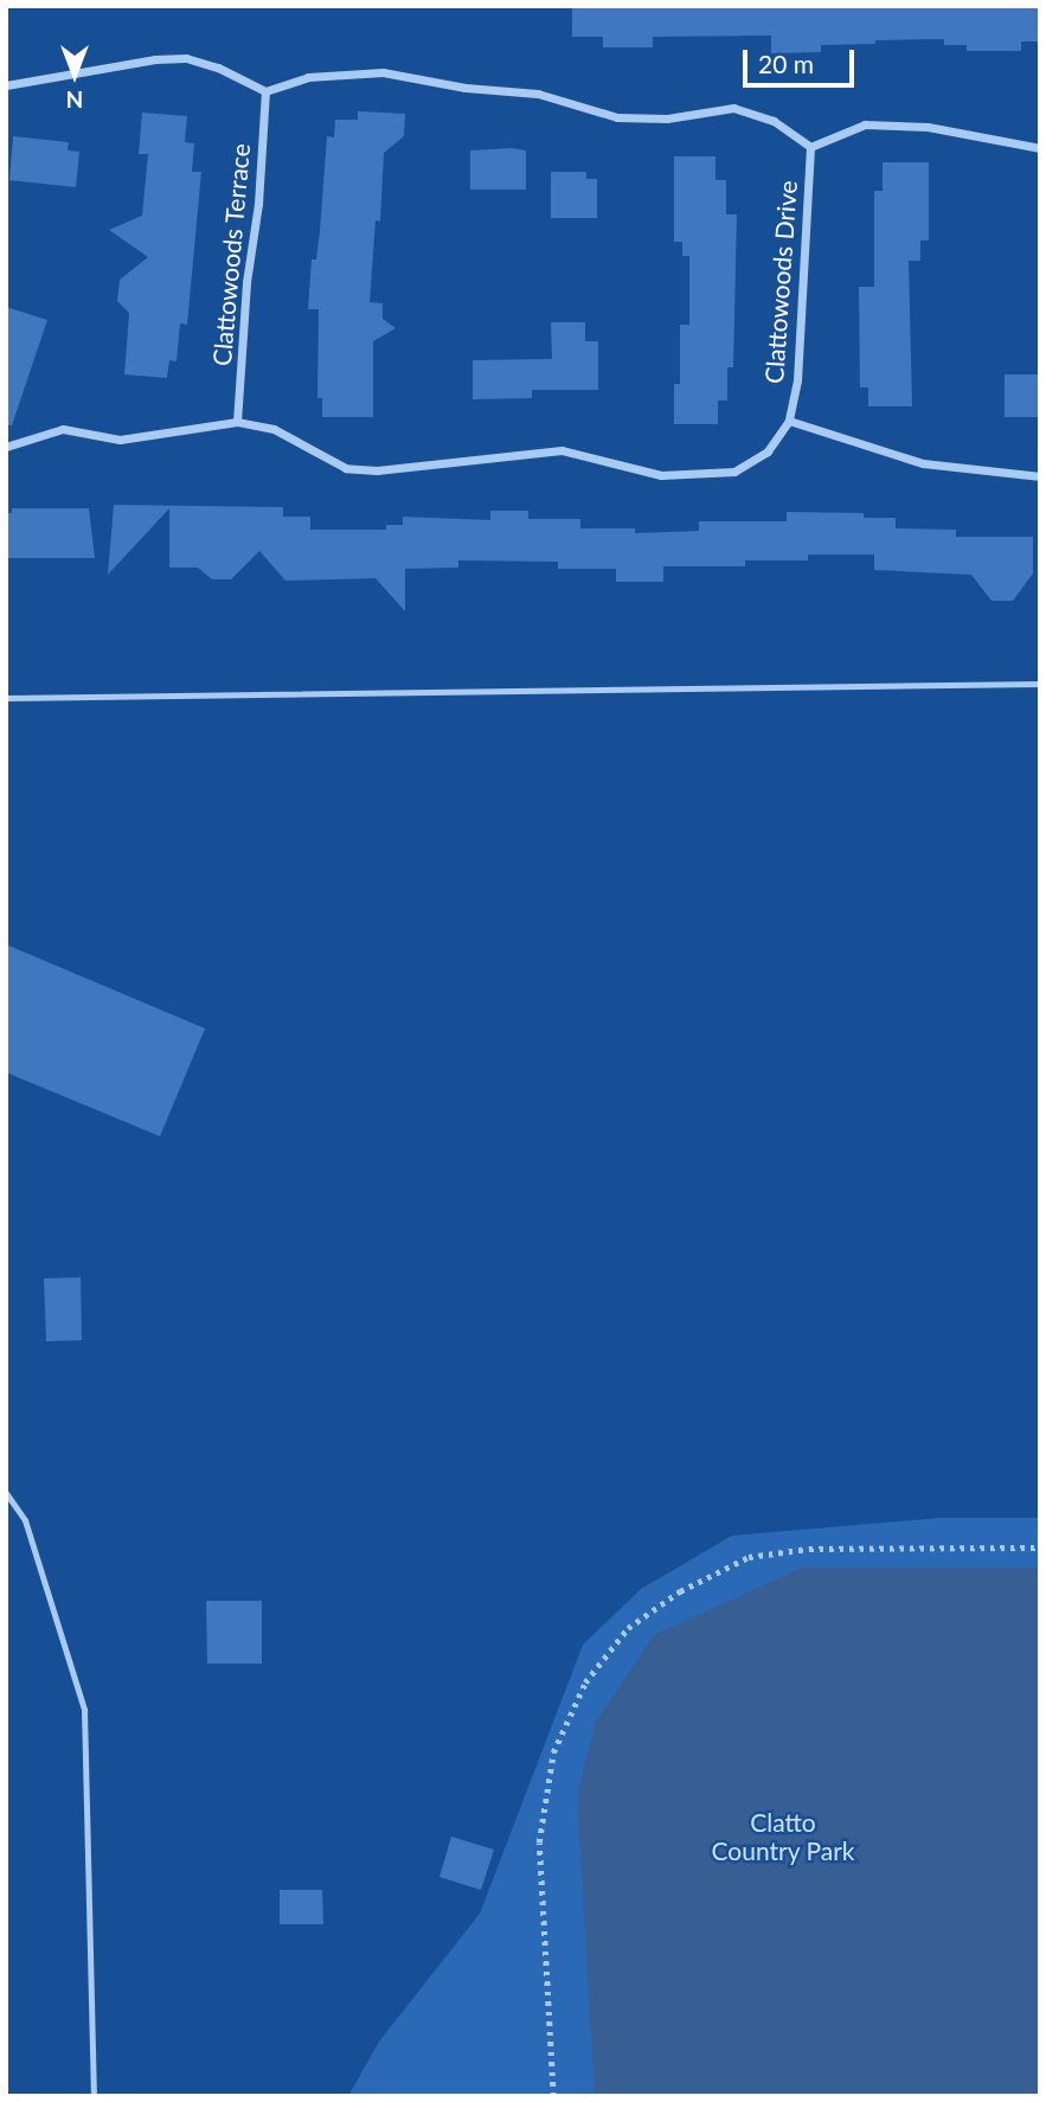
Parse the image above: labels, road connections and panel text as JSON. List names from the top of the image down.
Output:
{
  "streets": {
    "street": ["Clattowoods Terrace", "Clattowoods Drive"]
  },
  "crossings": [
    ["Clattowoods Terrace", "Clattowoods Drive"]
  ],
  "parks": ["Clatto Country Park"],
  "scale_bar": "20 m",
  "north": "bottom"
}
